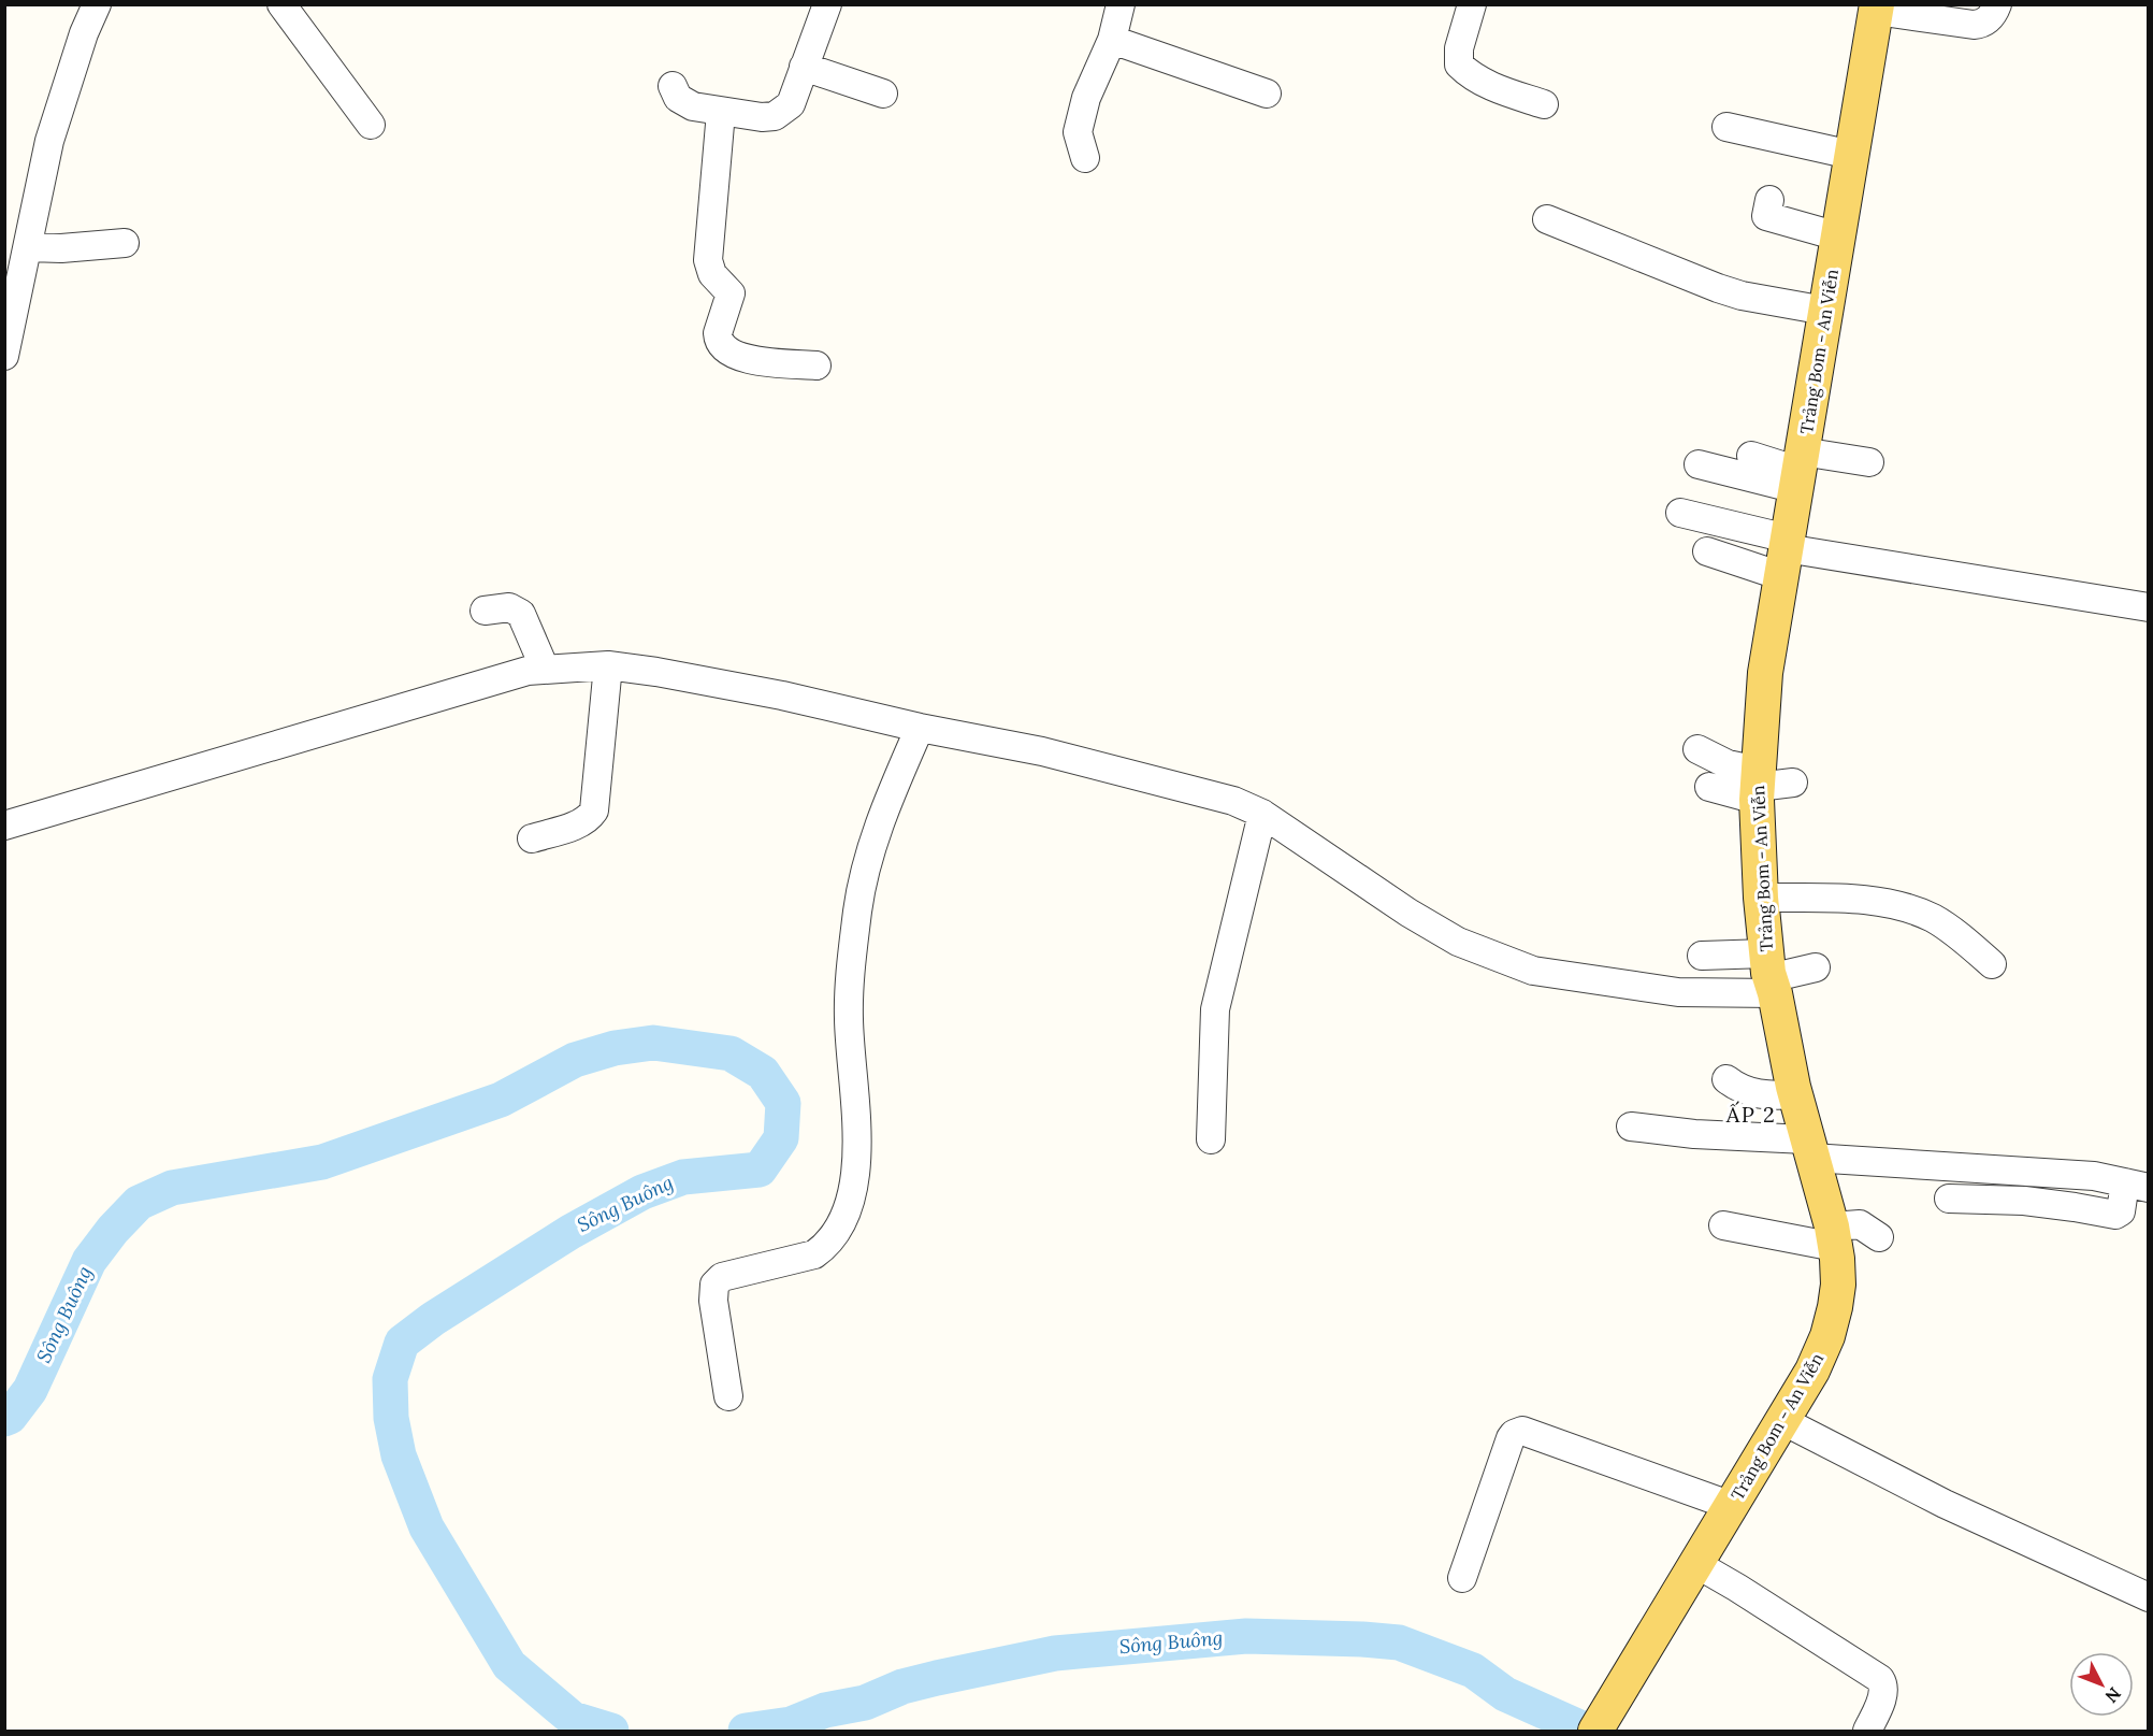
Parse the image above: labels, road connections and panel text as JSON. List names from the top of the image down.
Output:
{
  "streets": {
    "main road": ["Trảng Bom - An Viễn"]
  },
  "districts": ["ẤP 2"],
  "water": ["Sông Buông"],
  "north": "bottom right"
}
